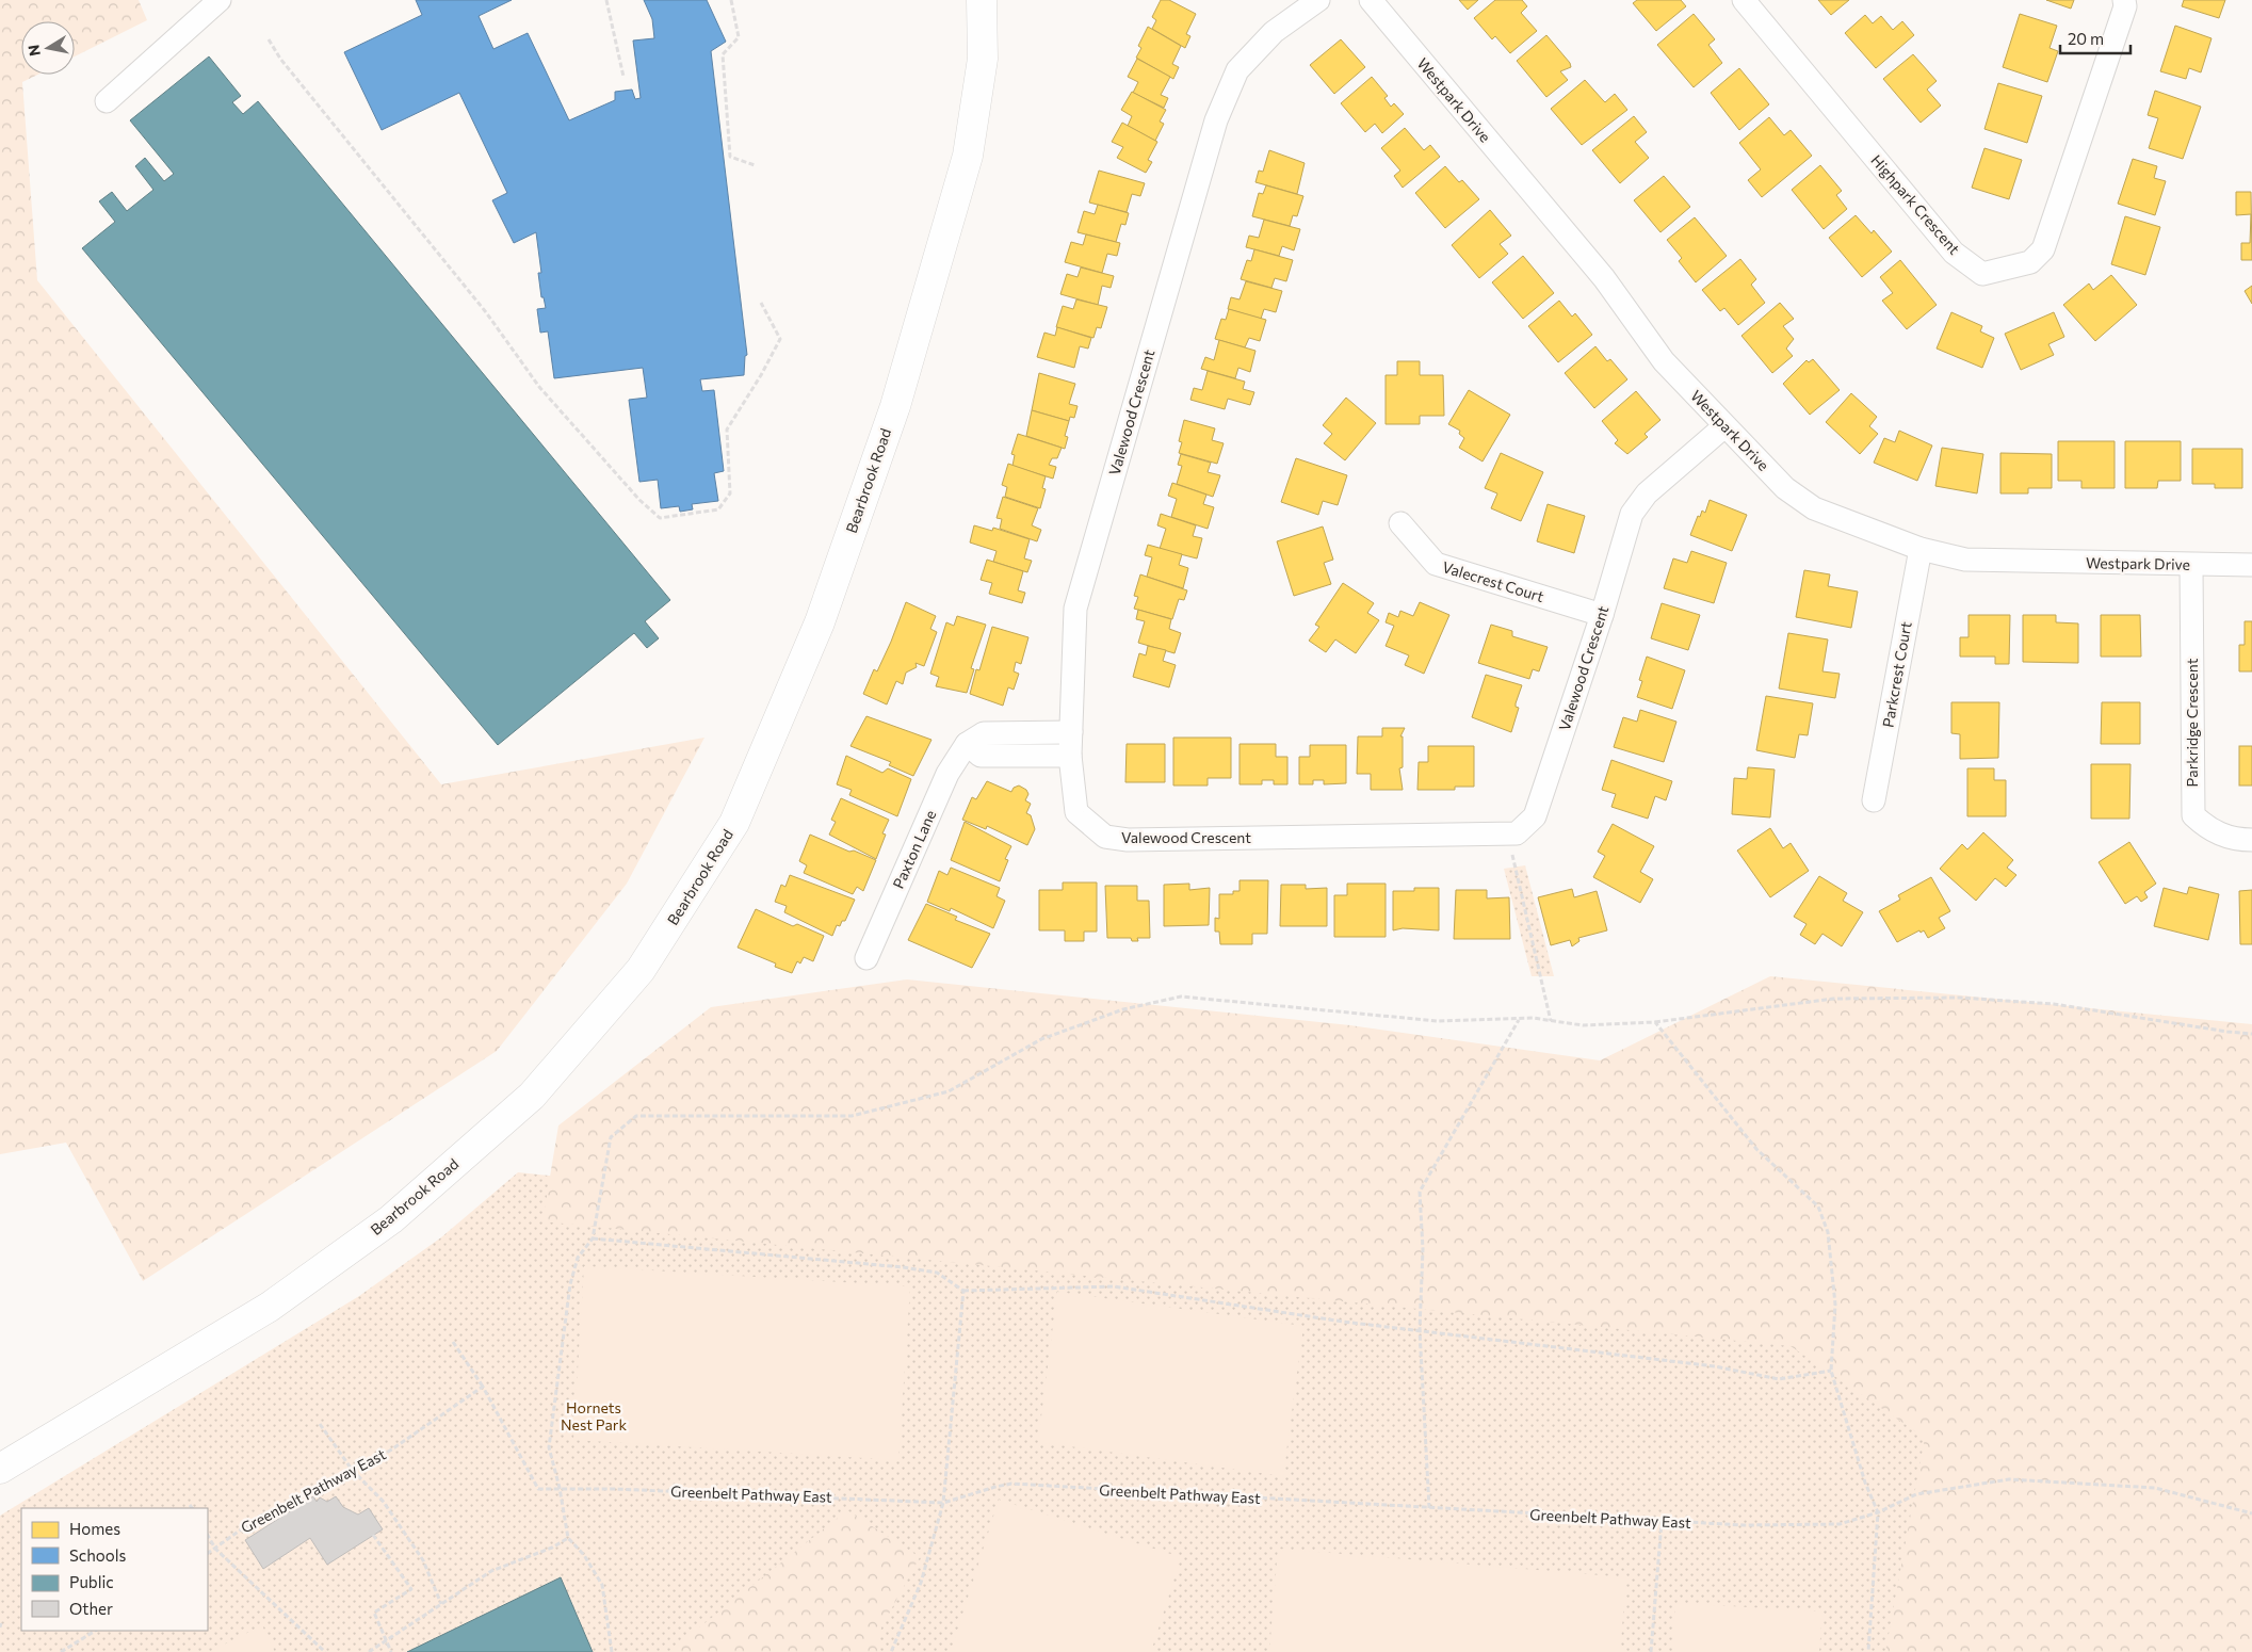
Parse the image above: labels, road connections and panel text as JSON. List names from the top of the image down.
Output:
{
  "streets": {
    "street": [
      "Westpark Drive",
      "Highpark Crescent",
      "Valewood Crescent",
      "Bearbrook Road",
      "Valecrest Court",
      "Parkcrest Court",
      "Parkridge Crescent",
      "Paxton Lane"
    ],
    "path": ["Greenbelt Pathway East"]
  },
  "crossings": [
    ["Westpark Drive", "Valewood Crescent"],
    ["Westpark Drive", "Parkcrest Court"],
    ["Westpark Drive", "Parkridge Crescent"],
    ["Valewood Crescent", "Valecrest Court"]
  ],
  "parks": ["Hornets Nest Park"],
  "legend": [
    "Homes",
    "Schools",
    "Public",
    "Other"
  ],
  "scale_bar": "20 m",
  "north": "left"
}
